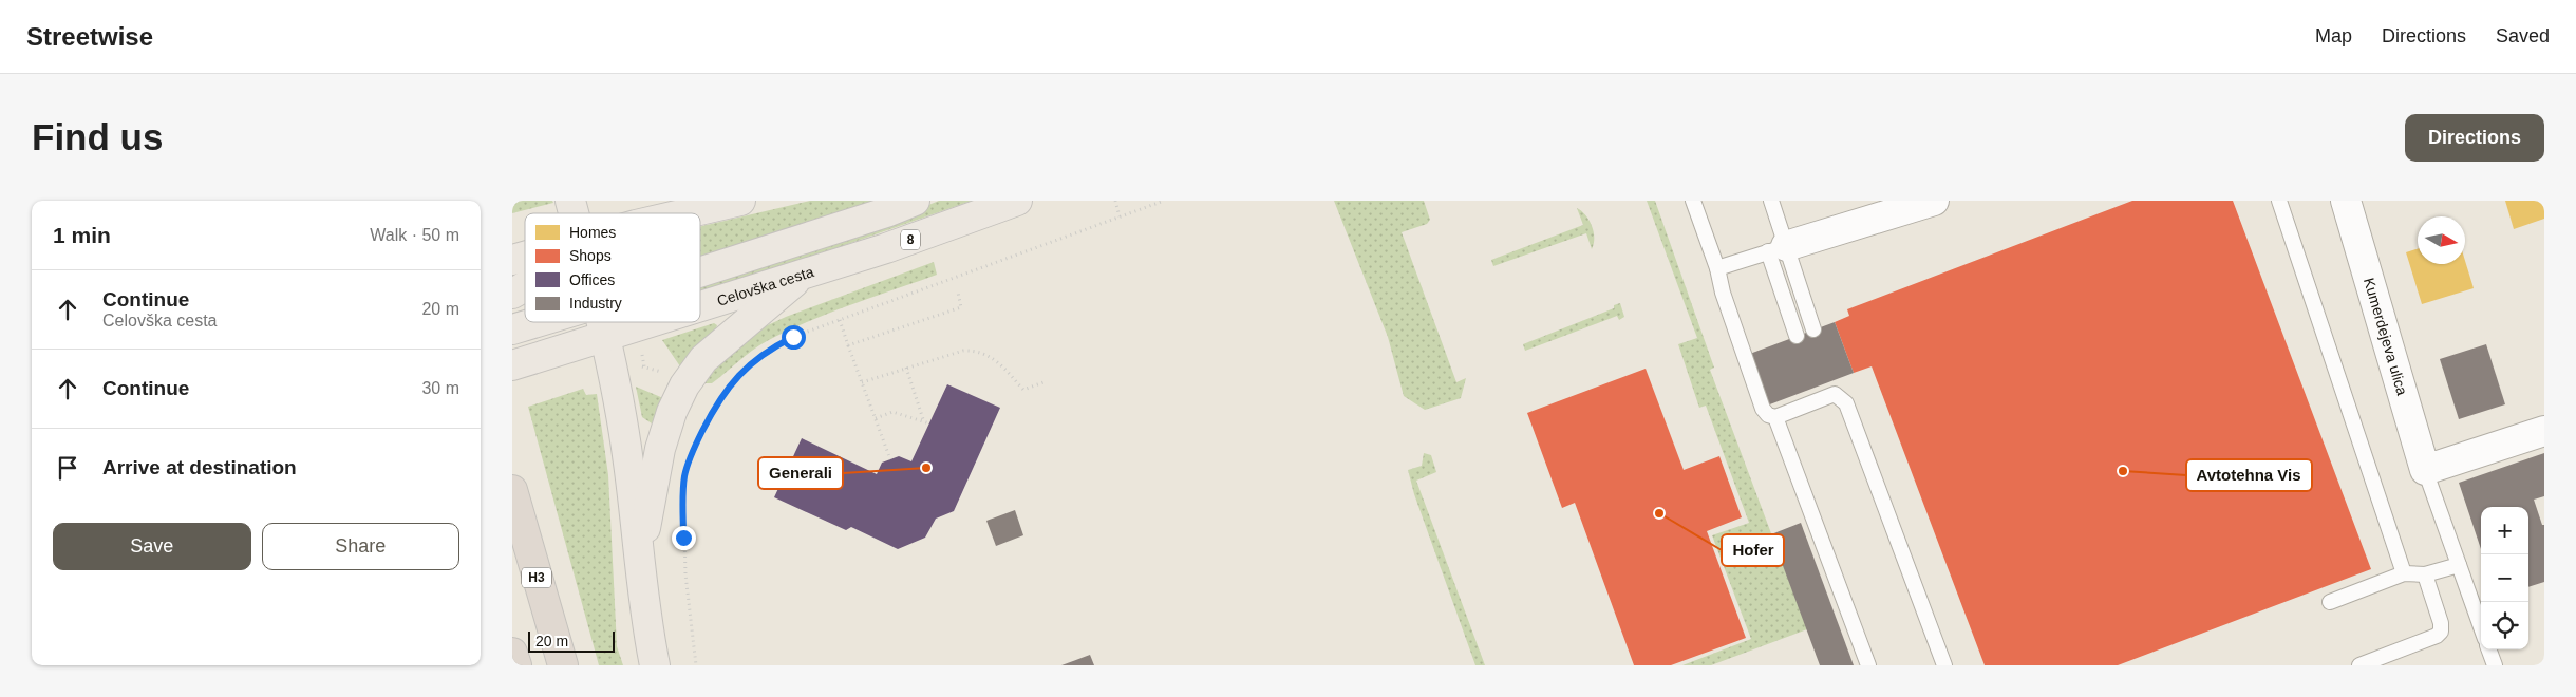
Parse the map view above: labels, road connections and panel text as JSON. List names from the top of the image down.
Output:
{
  "streets": {
    "highway": ["H3"],
    "main road": ["8", "Celovška cesta"],
    "street": ["Kumerdejeva ulica"]
  },
  "places": ["Generali", "Avtotehna Vis", "Hofer"],
  "legend": [
    "Homes",
    "Shops",
    "Offices",
    "Industry"
  ],
  "scale_bar": "20 m",
  "north": "right",
  "page": {
    "header": "Streetwise",
    "nav": ["Map", "Directions", "Saved"],
    "buttons": [
      "Directions",
      ["Save", "Share"]
    ],
    "title": "Find us",
    "heading": ["1 min", "Walk · 50 m"],
    "list": [
      ["Continue", "Celovška cesta", "20 m"],
      ["Continue", "30 m"],
      "Arrive at destination"
    ],
    "map_buttons": ["+", "−"],
    "scale": "20 m"
  }
}
